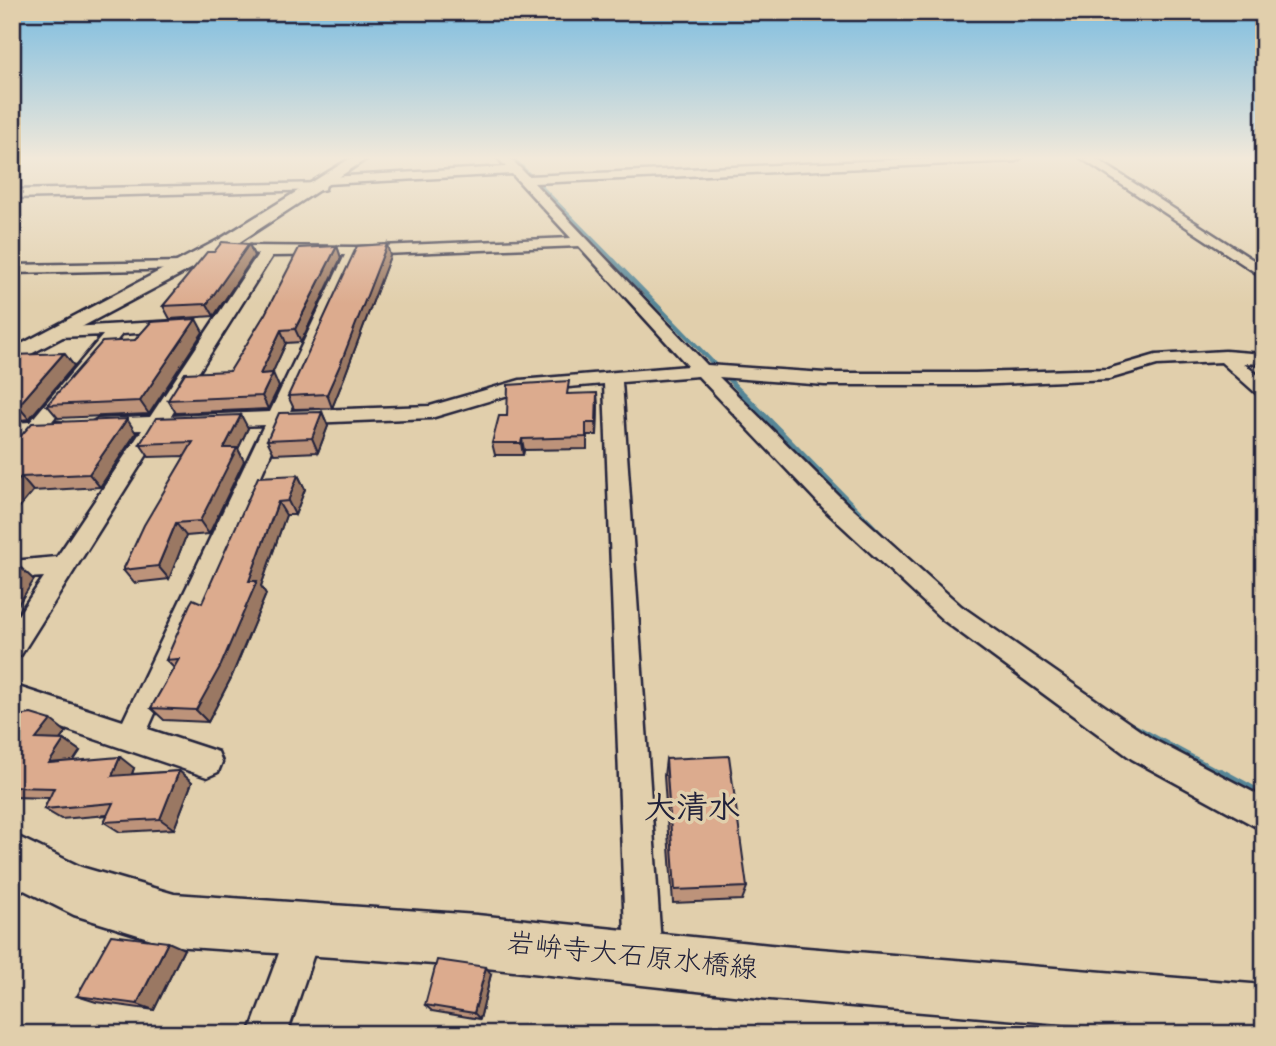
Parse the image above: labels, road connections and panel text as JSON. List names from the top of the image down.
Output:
{
  "streets": {
    "main road": ["岩峅寺大石原水橋線"]
  },
  "districts": ["大清水"]
}
